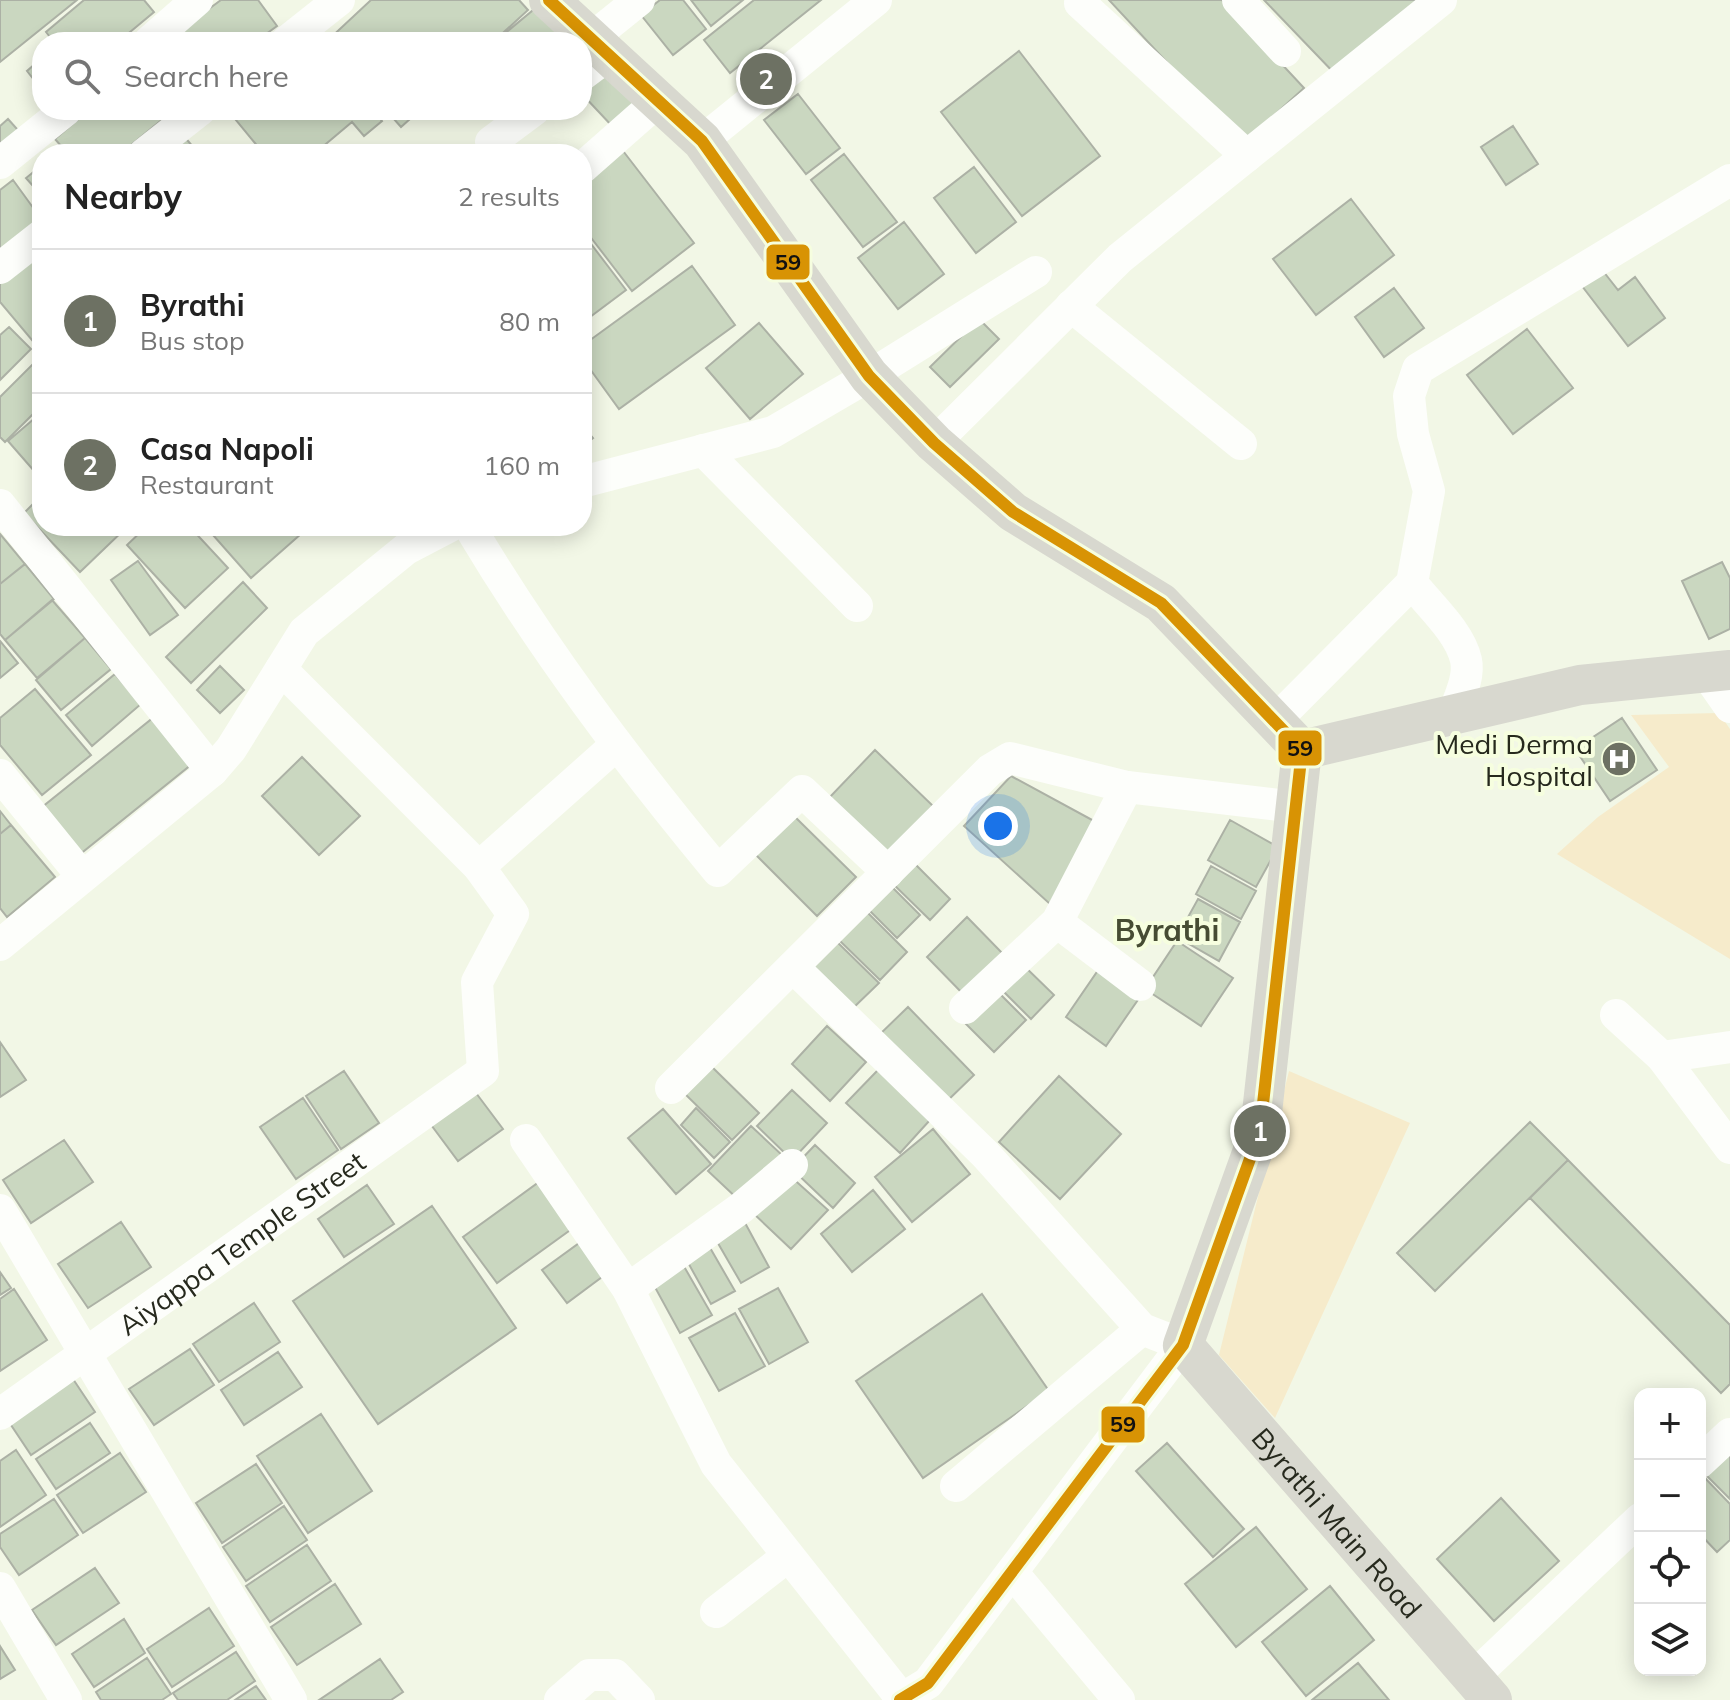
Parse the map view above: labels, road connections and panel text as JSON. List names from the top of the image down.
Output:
{
  "streets": {
    "main road": ["Byrathi Main Road"],
    "street": ["Aiyappa Temple Street"]
  },
  "districts": ["Byrathi"],
  "places": {
    "hospital": ["Medi Derma Hospital"]
  },
  "lines": ["transit line 59"],
  "page": {
    "search": "Search here",
    "pins": ["2", "1"],
    "heading": ["Nearby", "2 results"],
    "list": [
      {
        "mark": "1",
        "name": "Byrathi",
        "note": "Bus stop",
        "value": "80 m"
      },
      {
        "mark": "2",
        "name": "Casa Napoli",
        "note": "Restaurant",
        "value": "160 m"
      }
    ],
    "map_buttons": ["+", "−"]
  }
}
